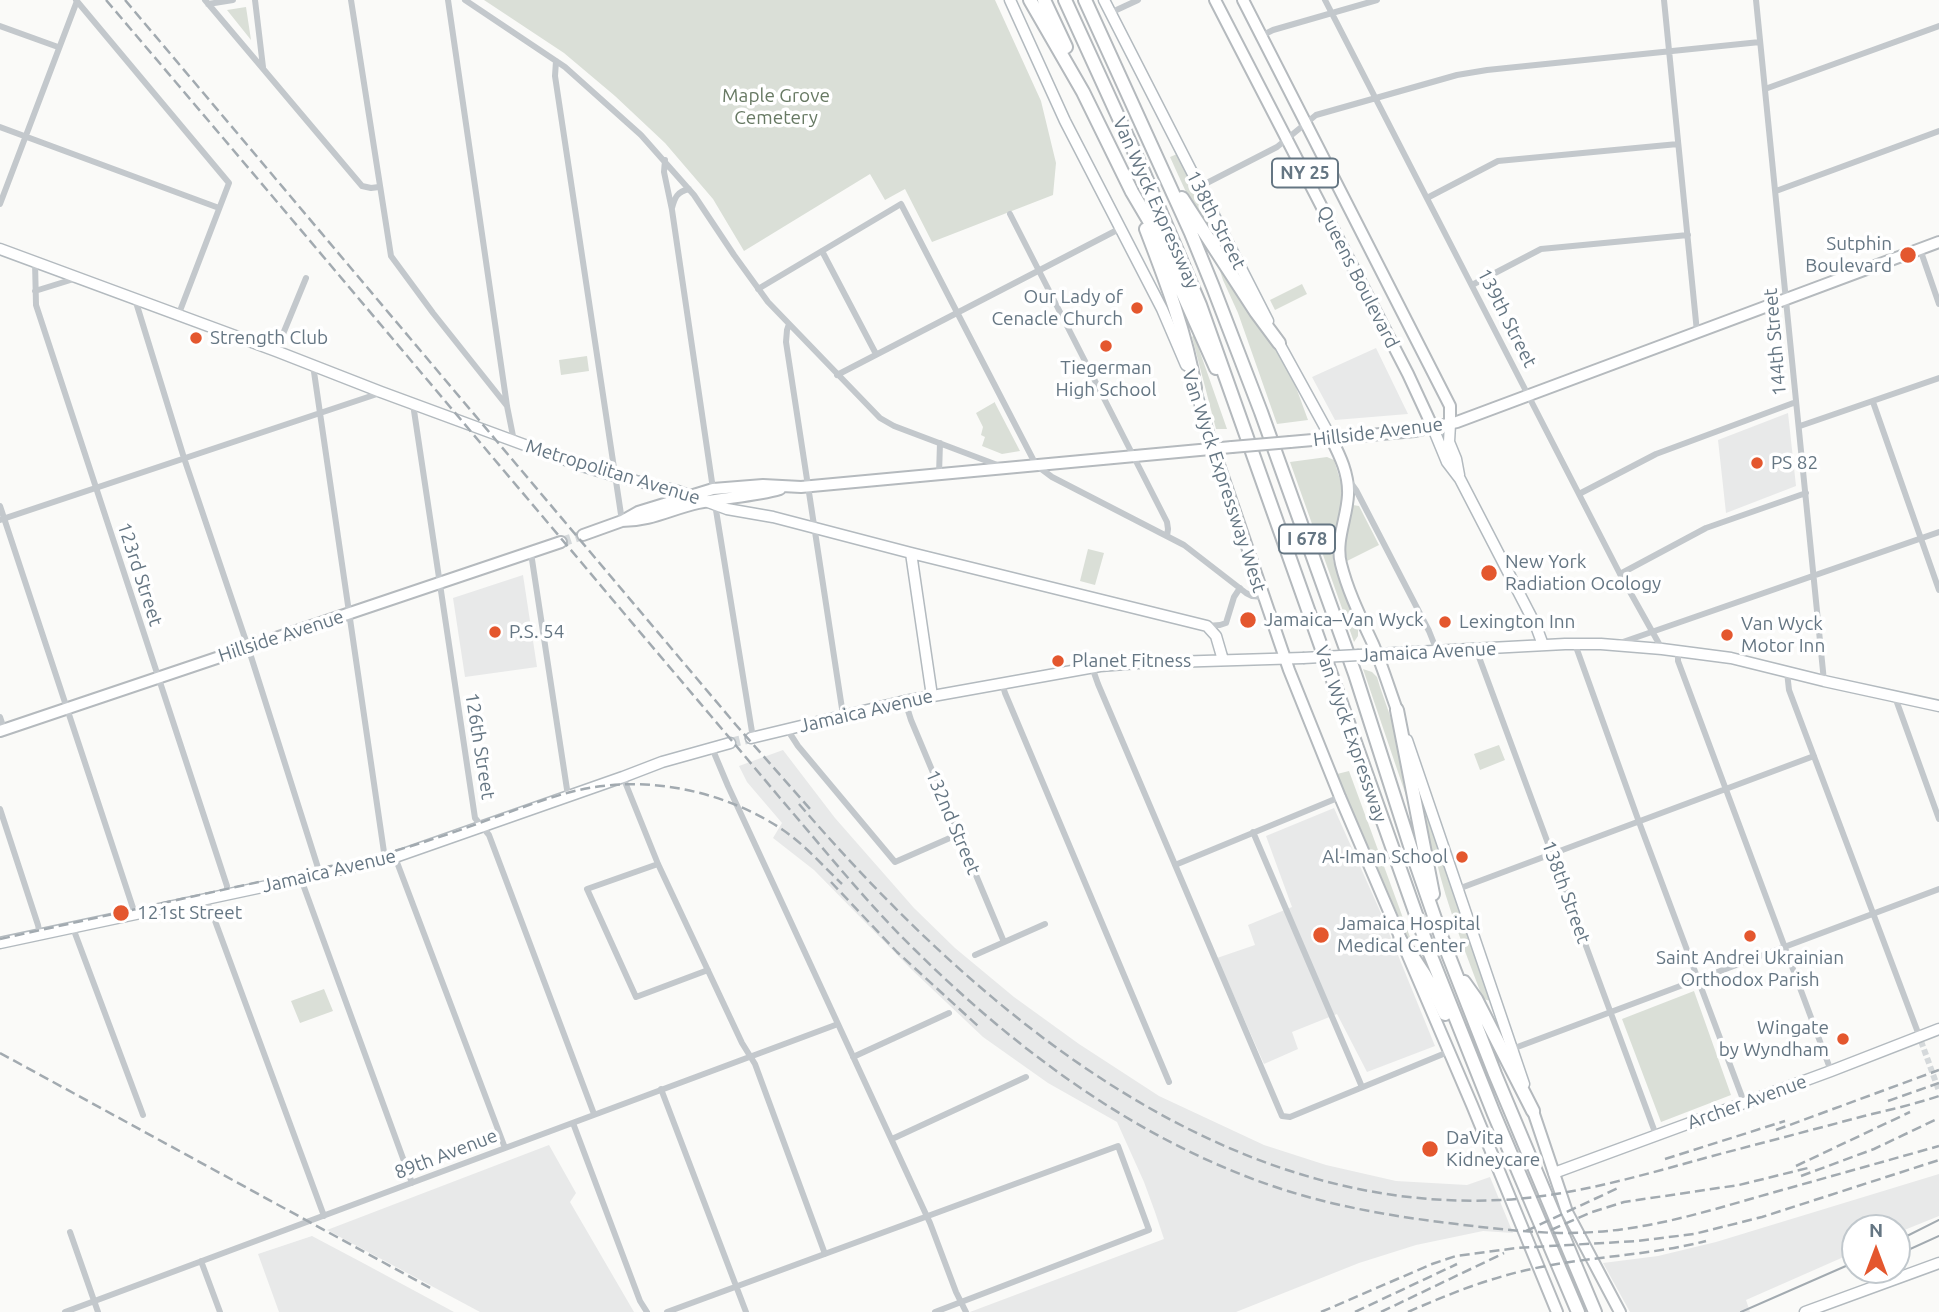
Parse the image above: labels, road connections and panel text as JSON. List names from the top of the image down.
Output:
{
  "streets": {
    "highway": ["Van Wyck Expressway", "I 678"],
    "main road": [
      "NY 25",
      "138th Street",
      "Queens Boulevard",
      "Hillside Avenue",
      "Metropolitan Avenue",
      "Van Wyck Expressway West",
      "Jamaica Avenue",
      "Archer Avenue"
    ],
    "street": [
      "139th Street",
      "144th Street",
      "123rd Street",
      "126th Street",
      "132nd Street",
      "89th Avenue"
    ]
  },
  "crossings": [
    ["138th Street", "Hillside Avenue"],
    ["138th Street", "Jamaica Avenue"],
    ["138th Street", "Archer Avenue"],
    ["Queens Boulevard", "Hillside Avenue"],
    ["Queens Boulevard", "Jamaica Avenue"],
    ["139th Street", "Hillside Avenue"],
    ["139th Street", "Jamaica Avenue"],
    ["144th Street", "Hillside Avenue"],
    ["144th Street", "Jamaica Avenue"],
    ["Hillside Avenue", "Metropolitan Avenue"],
    ["Hillside Avenue", "Van Wyck Expressway West"],
    ["Hillside Avenue", "123rd Street"],
    ["Hillside Avenue", "126th Street"],
    ["Metropolitan Avenue", "123rd Street"],
    ["Metropolitan Avenue", "126th Street"],
    ["Van Wyck Expressway West", "Jamaica Avenue"],
    ["123rd Street", "Jamaica Avenue"],
    ["Jamaica Avenue", "126th Street"],
    ["Jamaica Avenue", "132nd Street"],
    ["126th Street", "89th Avenue"]
  ],
  "parks": ["Maple Grove Cemetery"],
  "places": [
    "Sutphin Boulevard",
    "Our Lady of Cenacle Church",
    "Strength Club",
    "Tiegerman High School",
    "PS 82",
    "New York Radiation Ocology",
    "Jamaica–Van Wyck",
    "Lexington Inn",
    "P.S. 54",
    "Van Wyck Motor Inn",
    "Planet Fitness",
    "Al-Iman School",
    "121st Street",
    "Jamaica Hospital Medical Center",
    "Saint Andrei Ukrainian Orthodox Parish",
    "Wingate by Wyndham",
    "DaVita Kidneycare"
  ],
  "north": "top"
}
